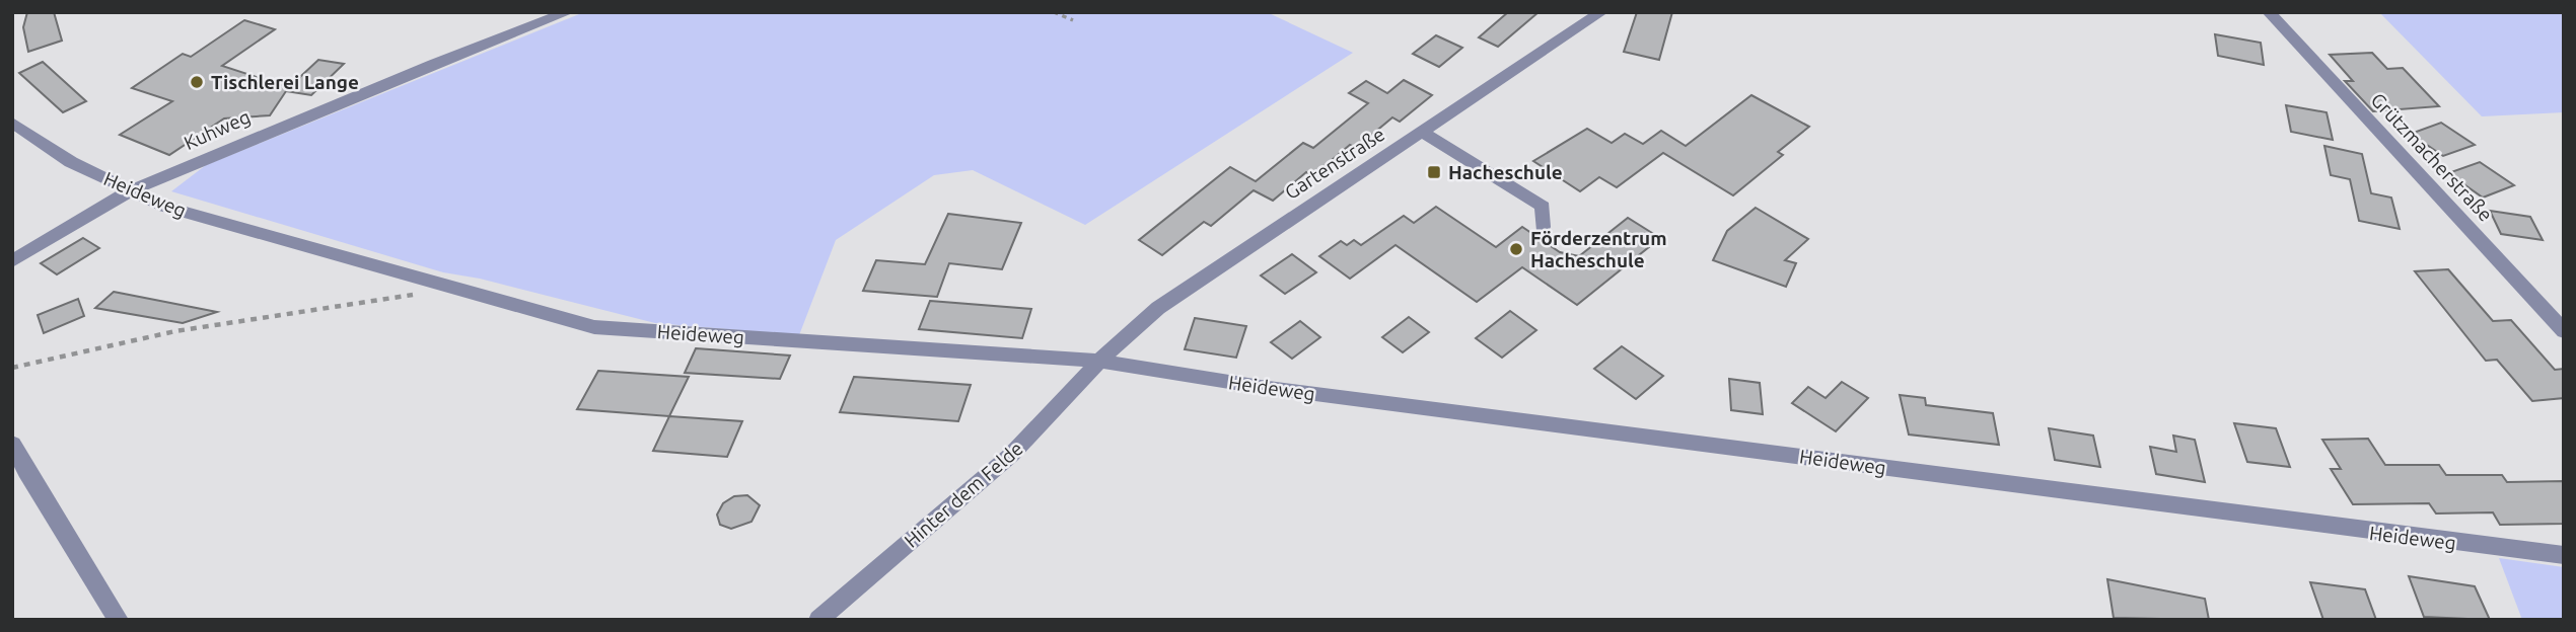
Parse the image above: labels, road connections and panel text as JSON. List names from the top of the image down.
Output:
{
  "streets": {
    "street": [
      "Kuhweg",
      "Grützmacherstraße",
      "Gartenstraße",
      "Heideweg",
      "Hinter dem Felde"
    ]
  },
  "crossings": [
    ["Kuhweg", "Heideweg"],
    ["Gartenstraße", "Heideweg"],
    ["Gartenstraße", "Hinter dem Felde"],
    ["Heideweg", "Hinter dem Felde"]
  ],
  "places": {
    "other": ["Tischlerei Lange", "Förderzentrum Hacheschule"],
    "transit": ["Hacheschule"]
  }
}
